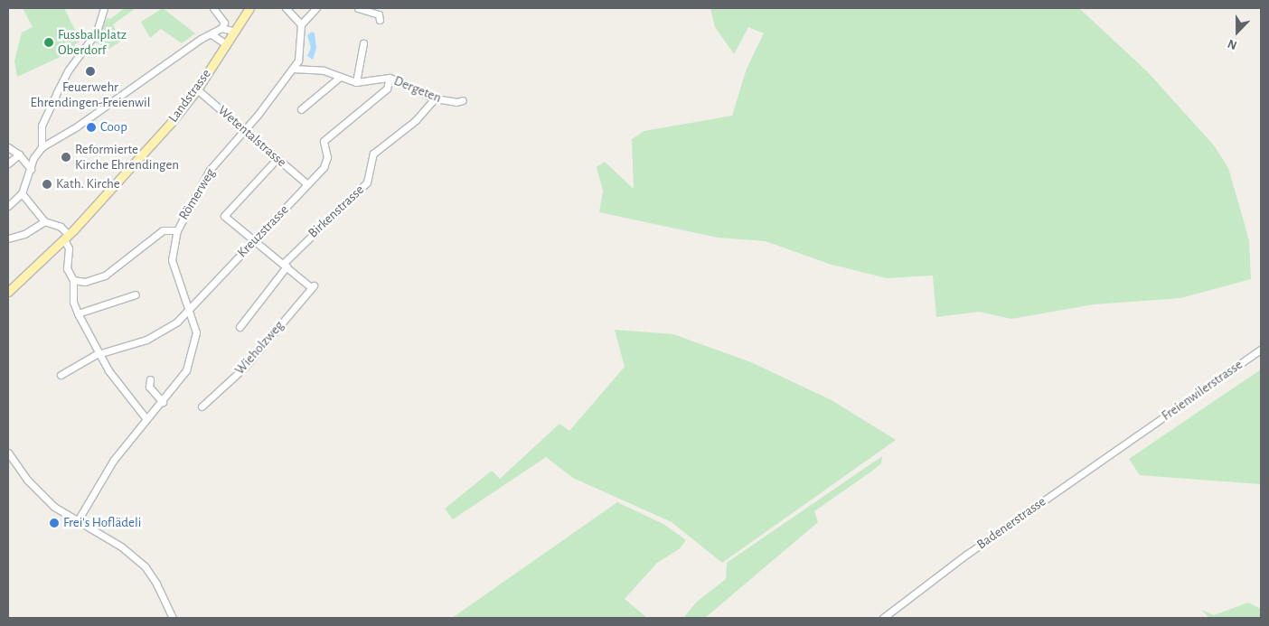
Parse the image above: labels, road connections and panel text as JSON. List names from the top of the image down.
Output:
{
  "streets": {
    "main road": ["Landstrasse"],
    "street": [
      "Dergeten",
      "Wetentalstrasse",
      "Römerweg",
      "Birkenstrasse",
      "Kreuzstrasse",
      "Wieholzweg",
      "Freienwilerstrasse",
      "Badenerstrasse"
    ]
  },
  "crossings": [
    ["Dergeten", "Römerweg"],
    ["Dergeten", "Birkenstrasse"],
    ["Dergeten", "Kreuzstrasse"],
    ["Landstrasse", "Wetentalstrasse"],
    ["Wetentalstrasse", "Römerweg"],
    ["Wetentalstrasse", "Kreuzstrasse"],
    ["Römerweg", "Kreuzstrasse"],
    ["Birkenstrasse", "Wieholzweg"],
    ["Freienwilerstrasse", "Badenerstrasse"]
  ],
  "places": [
    "Fussballplatz Oberdorf",
    "Feuerwehr Ehrendingen-Freienwil",
    "Coop",
    "Reformierte Kirche Ehrendingen",
    "Kath. Kirche",
    "Frei's Hoflädeli"
  ],
  "north": "bottom"
}
